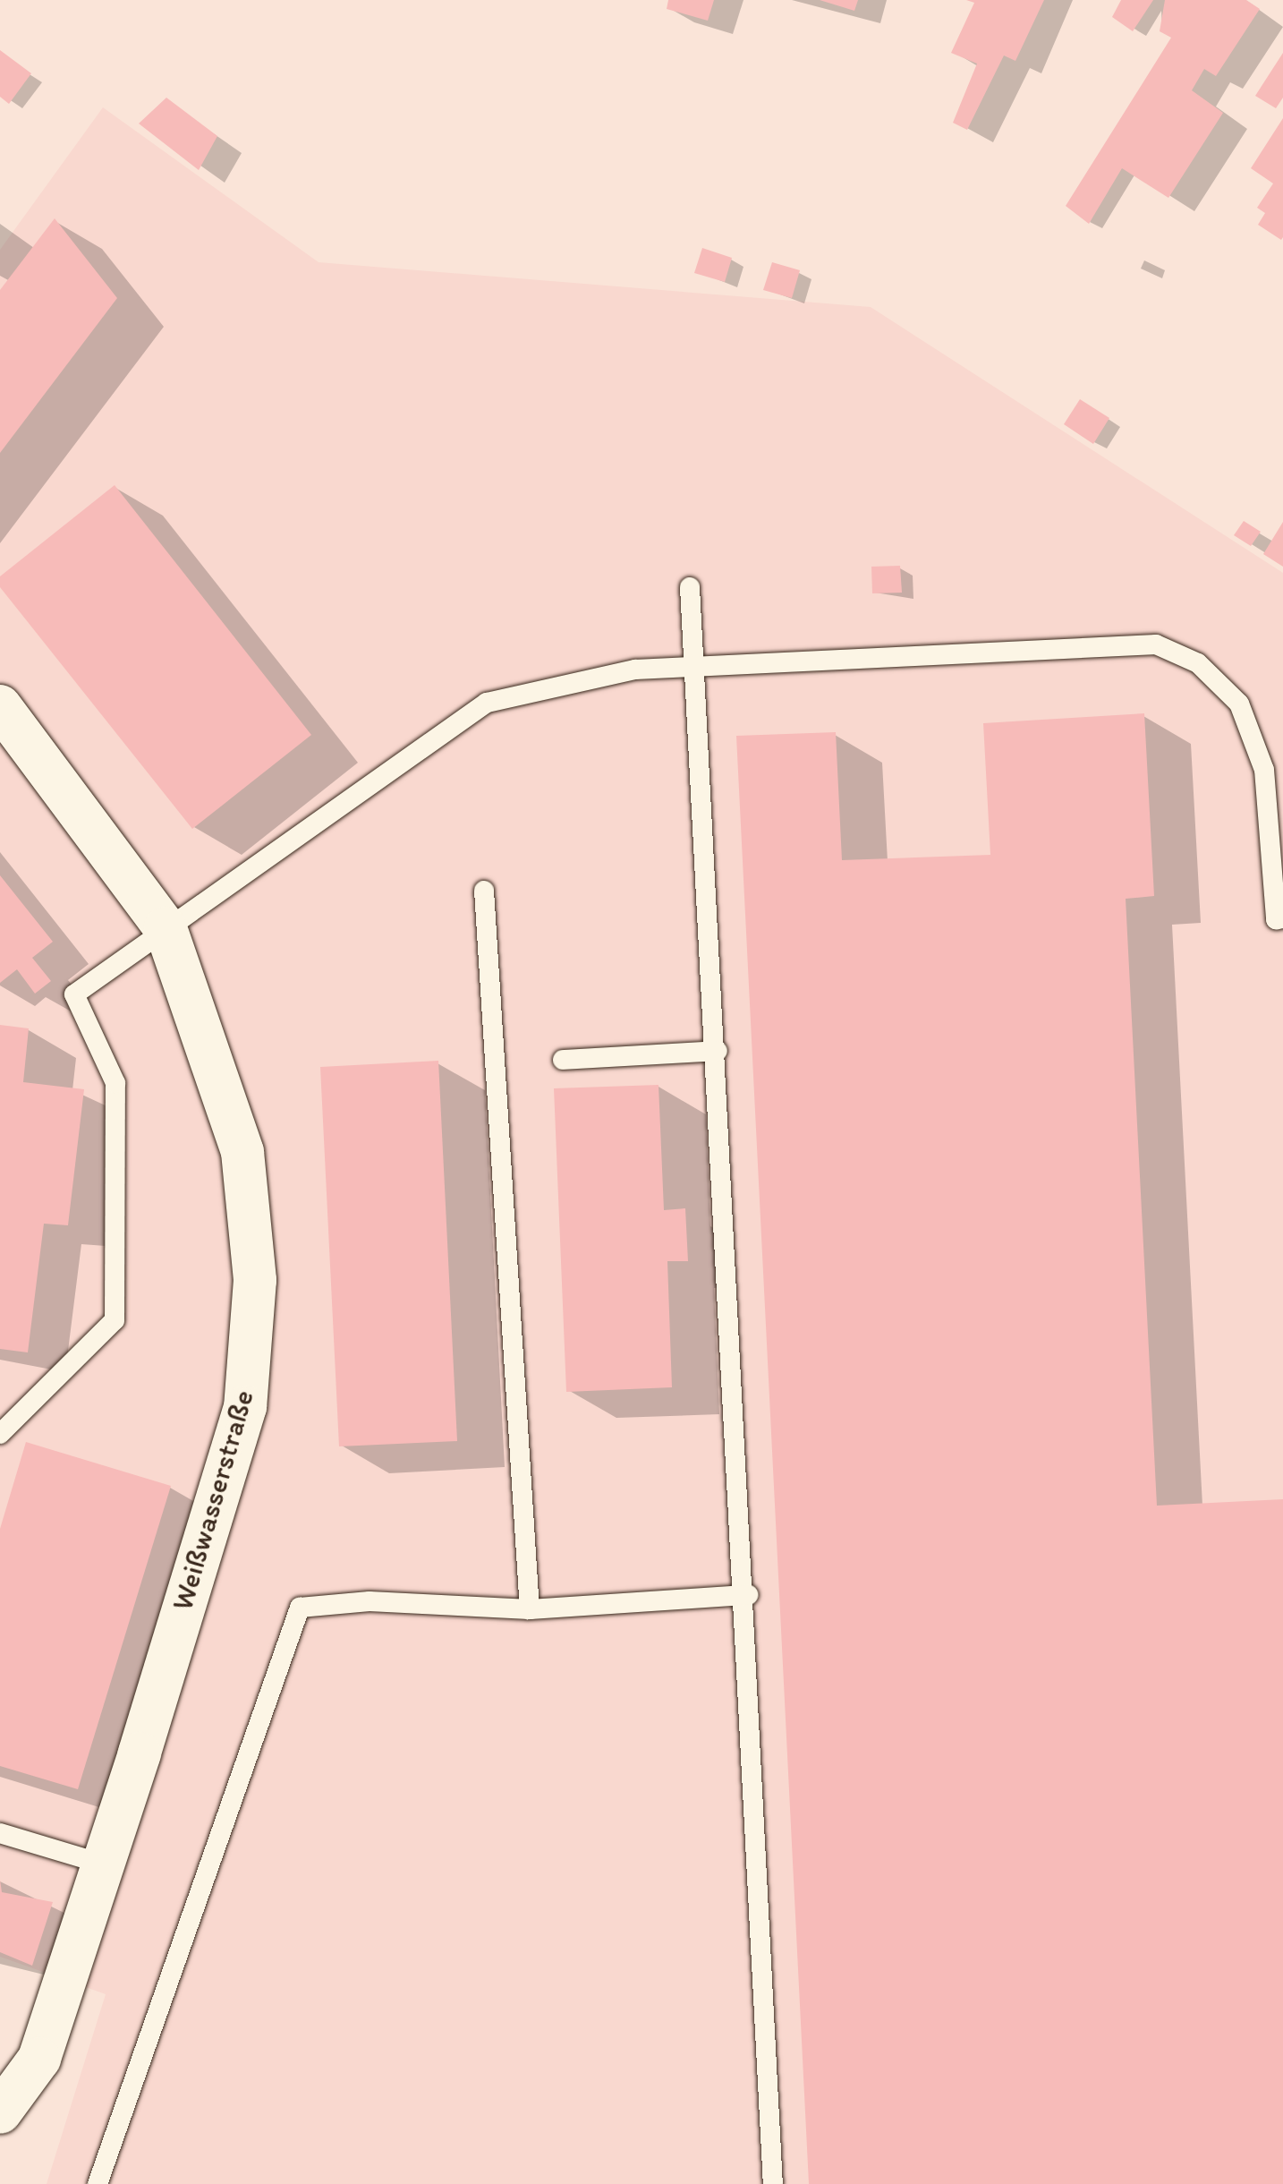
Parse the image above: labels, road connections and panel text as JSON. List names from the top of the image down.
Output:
{
  "streets": {
    "street": ["Weißwasserstraße"]
  }
}
